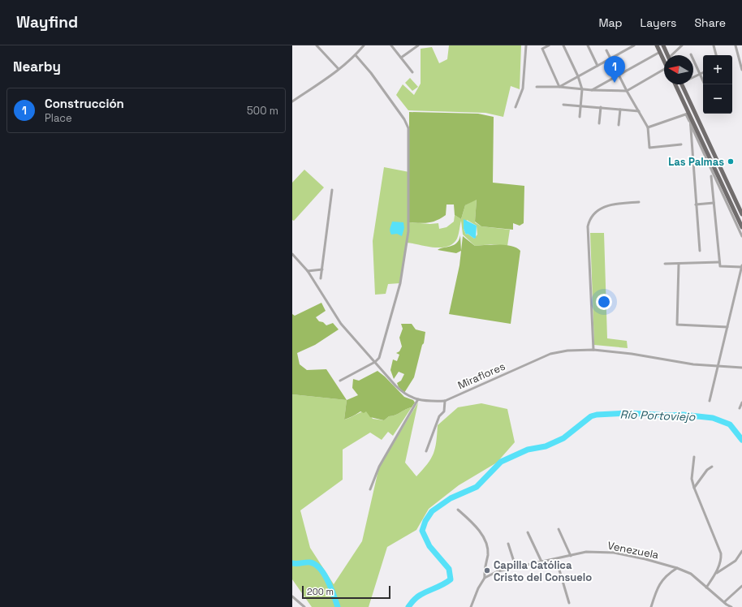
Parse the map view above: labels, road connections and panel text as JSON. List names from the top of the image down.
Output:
{
  "streets": {
    "street": ["Miraflores", "Venezuela"]
  },
  "water": ["Río Portoviejo"],
  "places": ["Las Palmas", "Capilla Católica Cristo del Consuelo"],
  "scale_bar": "200 m",
  "north": "left",
  "page": {
    "header": "Wayfind",
    "nav": ["Map", "Layers", "Share"],
    "heading": "Nearby",
    "map_buttons": ["+", "−"],
    "pins": "1",
    "list": [
      {
        "mark": "1",
        "name": "Construcción",
        "note": "Place",
        "value": "500 m"
      }
    ],
    "scale": "200 m"
  }
}
